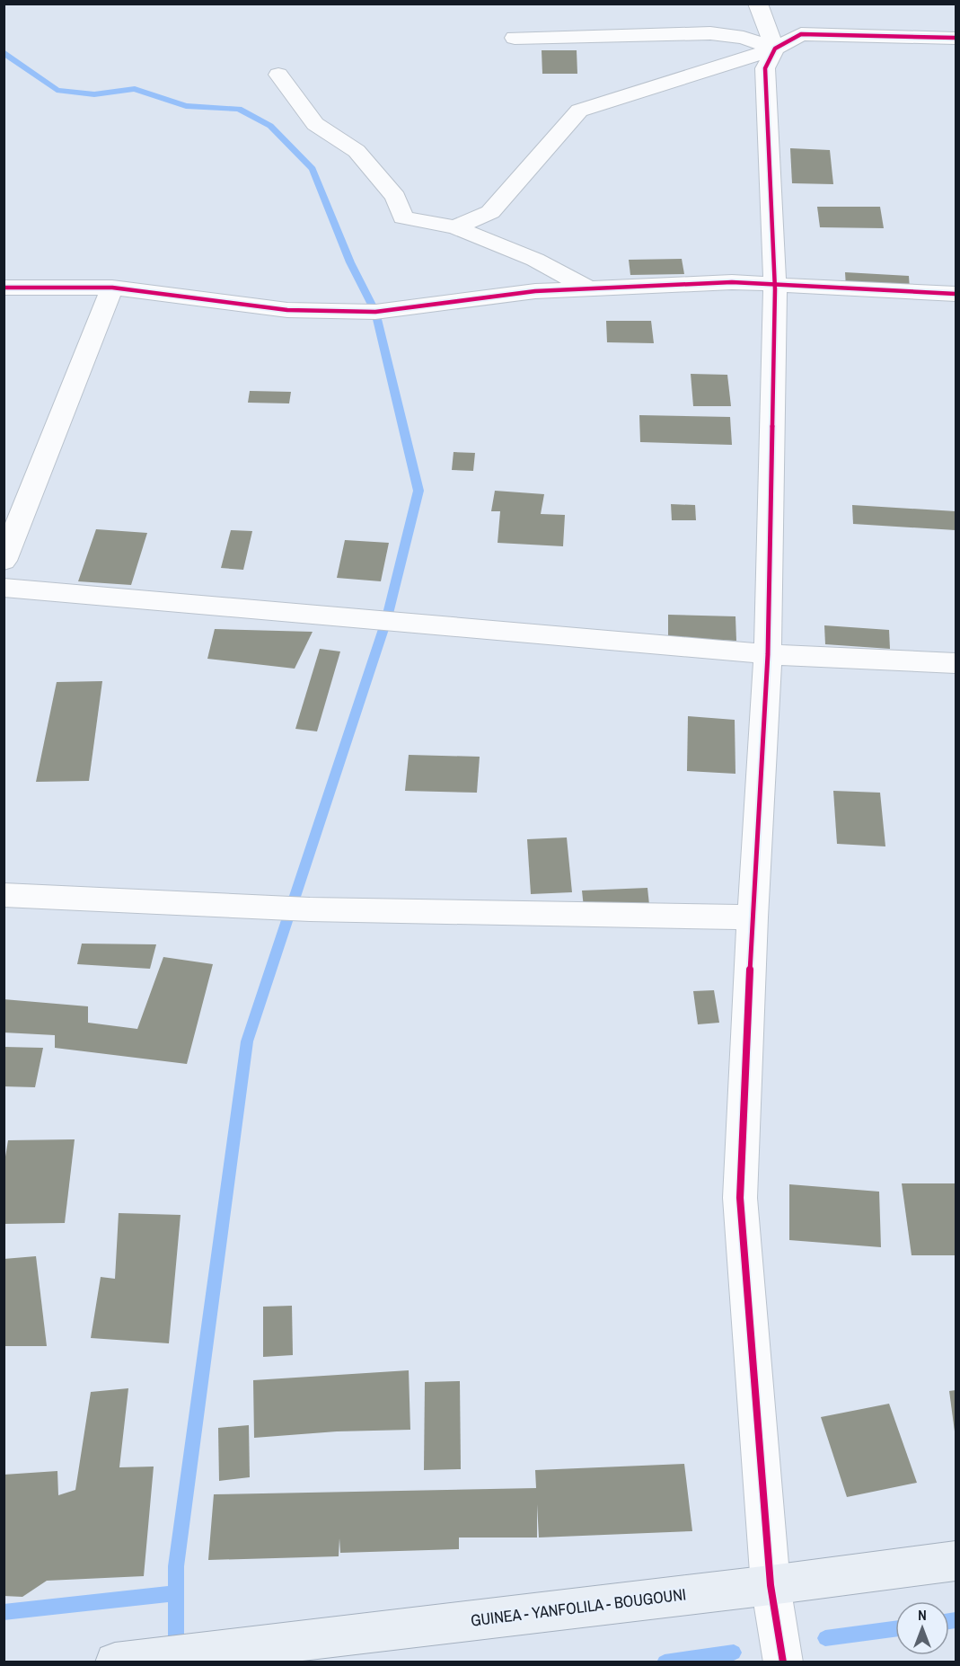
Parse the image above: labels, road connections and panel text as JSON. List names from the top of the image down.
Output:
{
  "streets": {
    "main road": ["GUINEA - YANFOLILA - BOUGOUNI"]
  },
  "north": "top"
}
